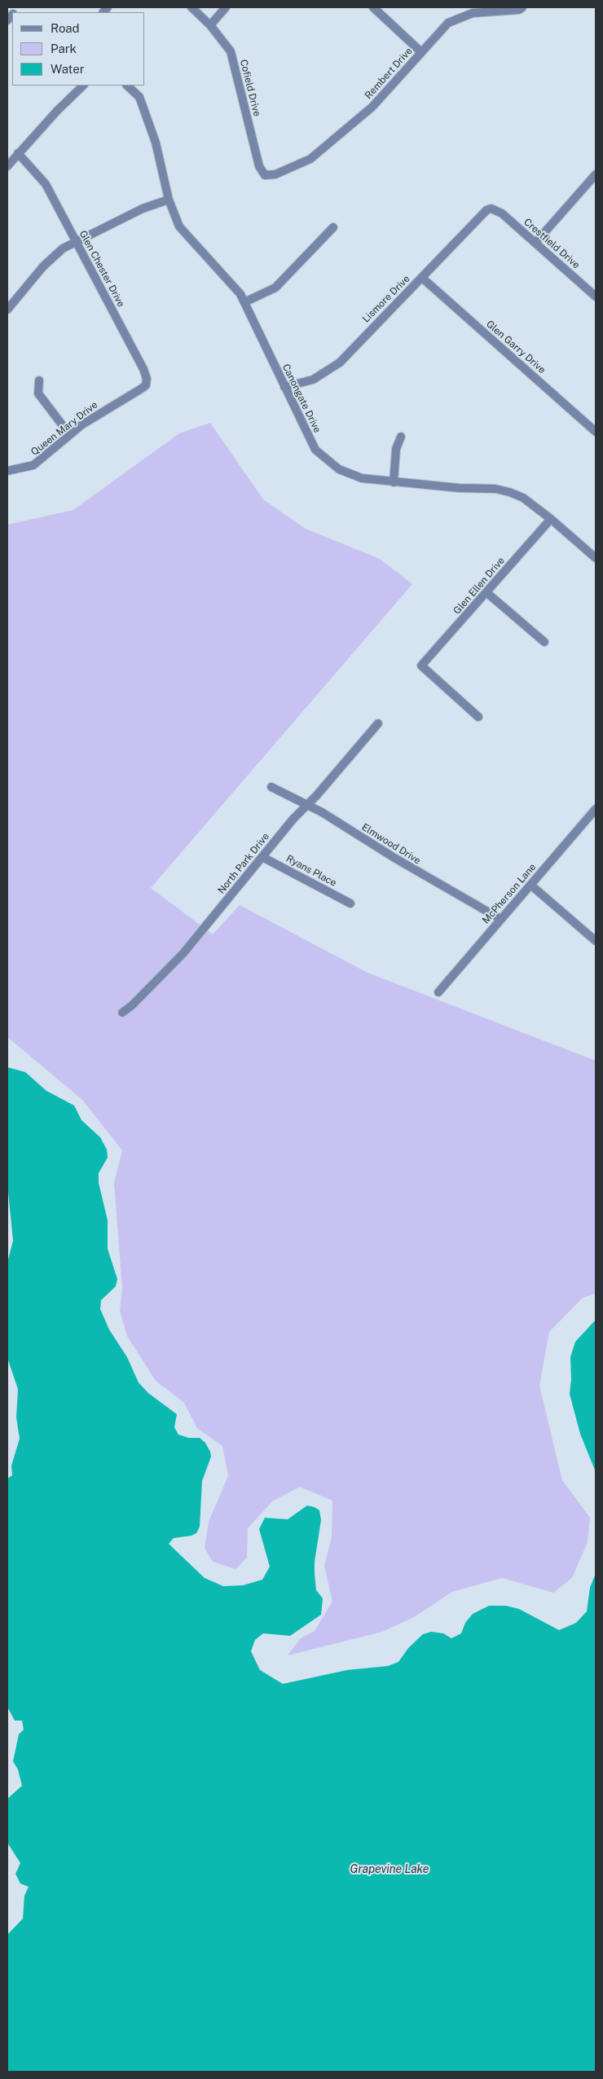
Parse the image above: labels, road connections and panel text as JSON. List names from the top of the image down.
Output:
{
  "streets": {
    "street": [
      "Rembert Drive",
      "Cofield Drive",
      "Crestfield Drive",
      "Glen Chester Drive",
      "Lismore Drive",
      "Glen Garry Drive",
      "Canongate Drive",
      "Queen Mary Drive",
      "Glen Ellen Drive",
      "Elmwood Drive",
      "North Park Drive",
      "Ryans Place",
      "McPherson Lane"
    ]
  },
  "crossings": [
    ["Rembert Drive", "Cofield Drive"],
    ["Crestfield Drive", "Lismore Drive"],
    ["Glen Chester Drive", "Queen Mary Drive"],
    ["Lismore Drive", "Glen Garry Drive"],
    ["Lismore Drive", "Canongate Drive"],
    ["Canongate Drive", "Glen Ellen Drive"],
    ["Elmwood Drive", "North Park Drive"],
    ["Elmwood Drive", "McPherson Lane"],
    ["North Park Drive", "Ryans Place"]
  ],
  "water": ["Grapevine Lake"],
  "legend": ["Road", "Park", "Water"]
}
